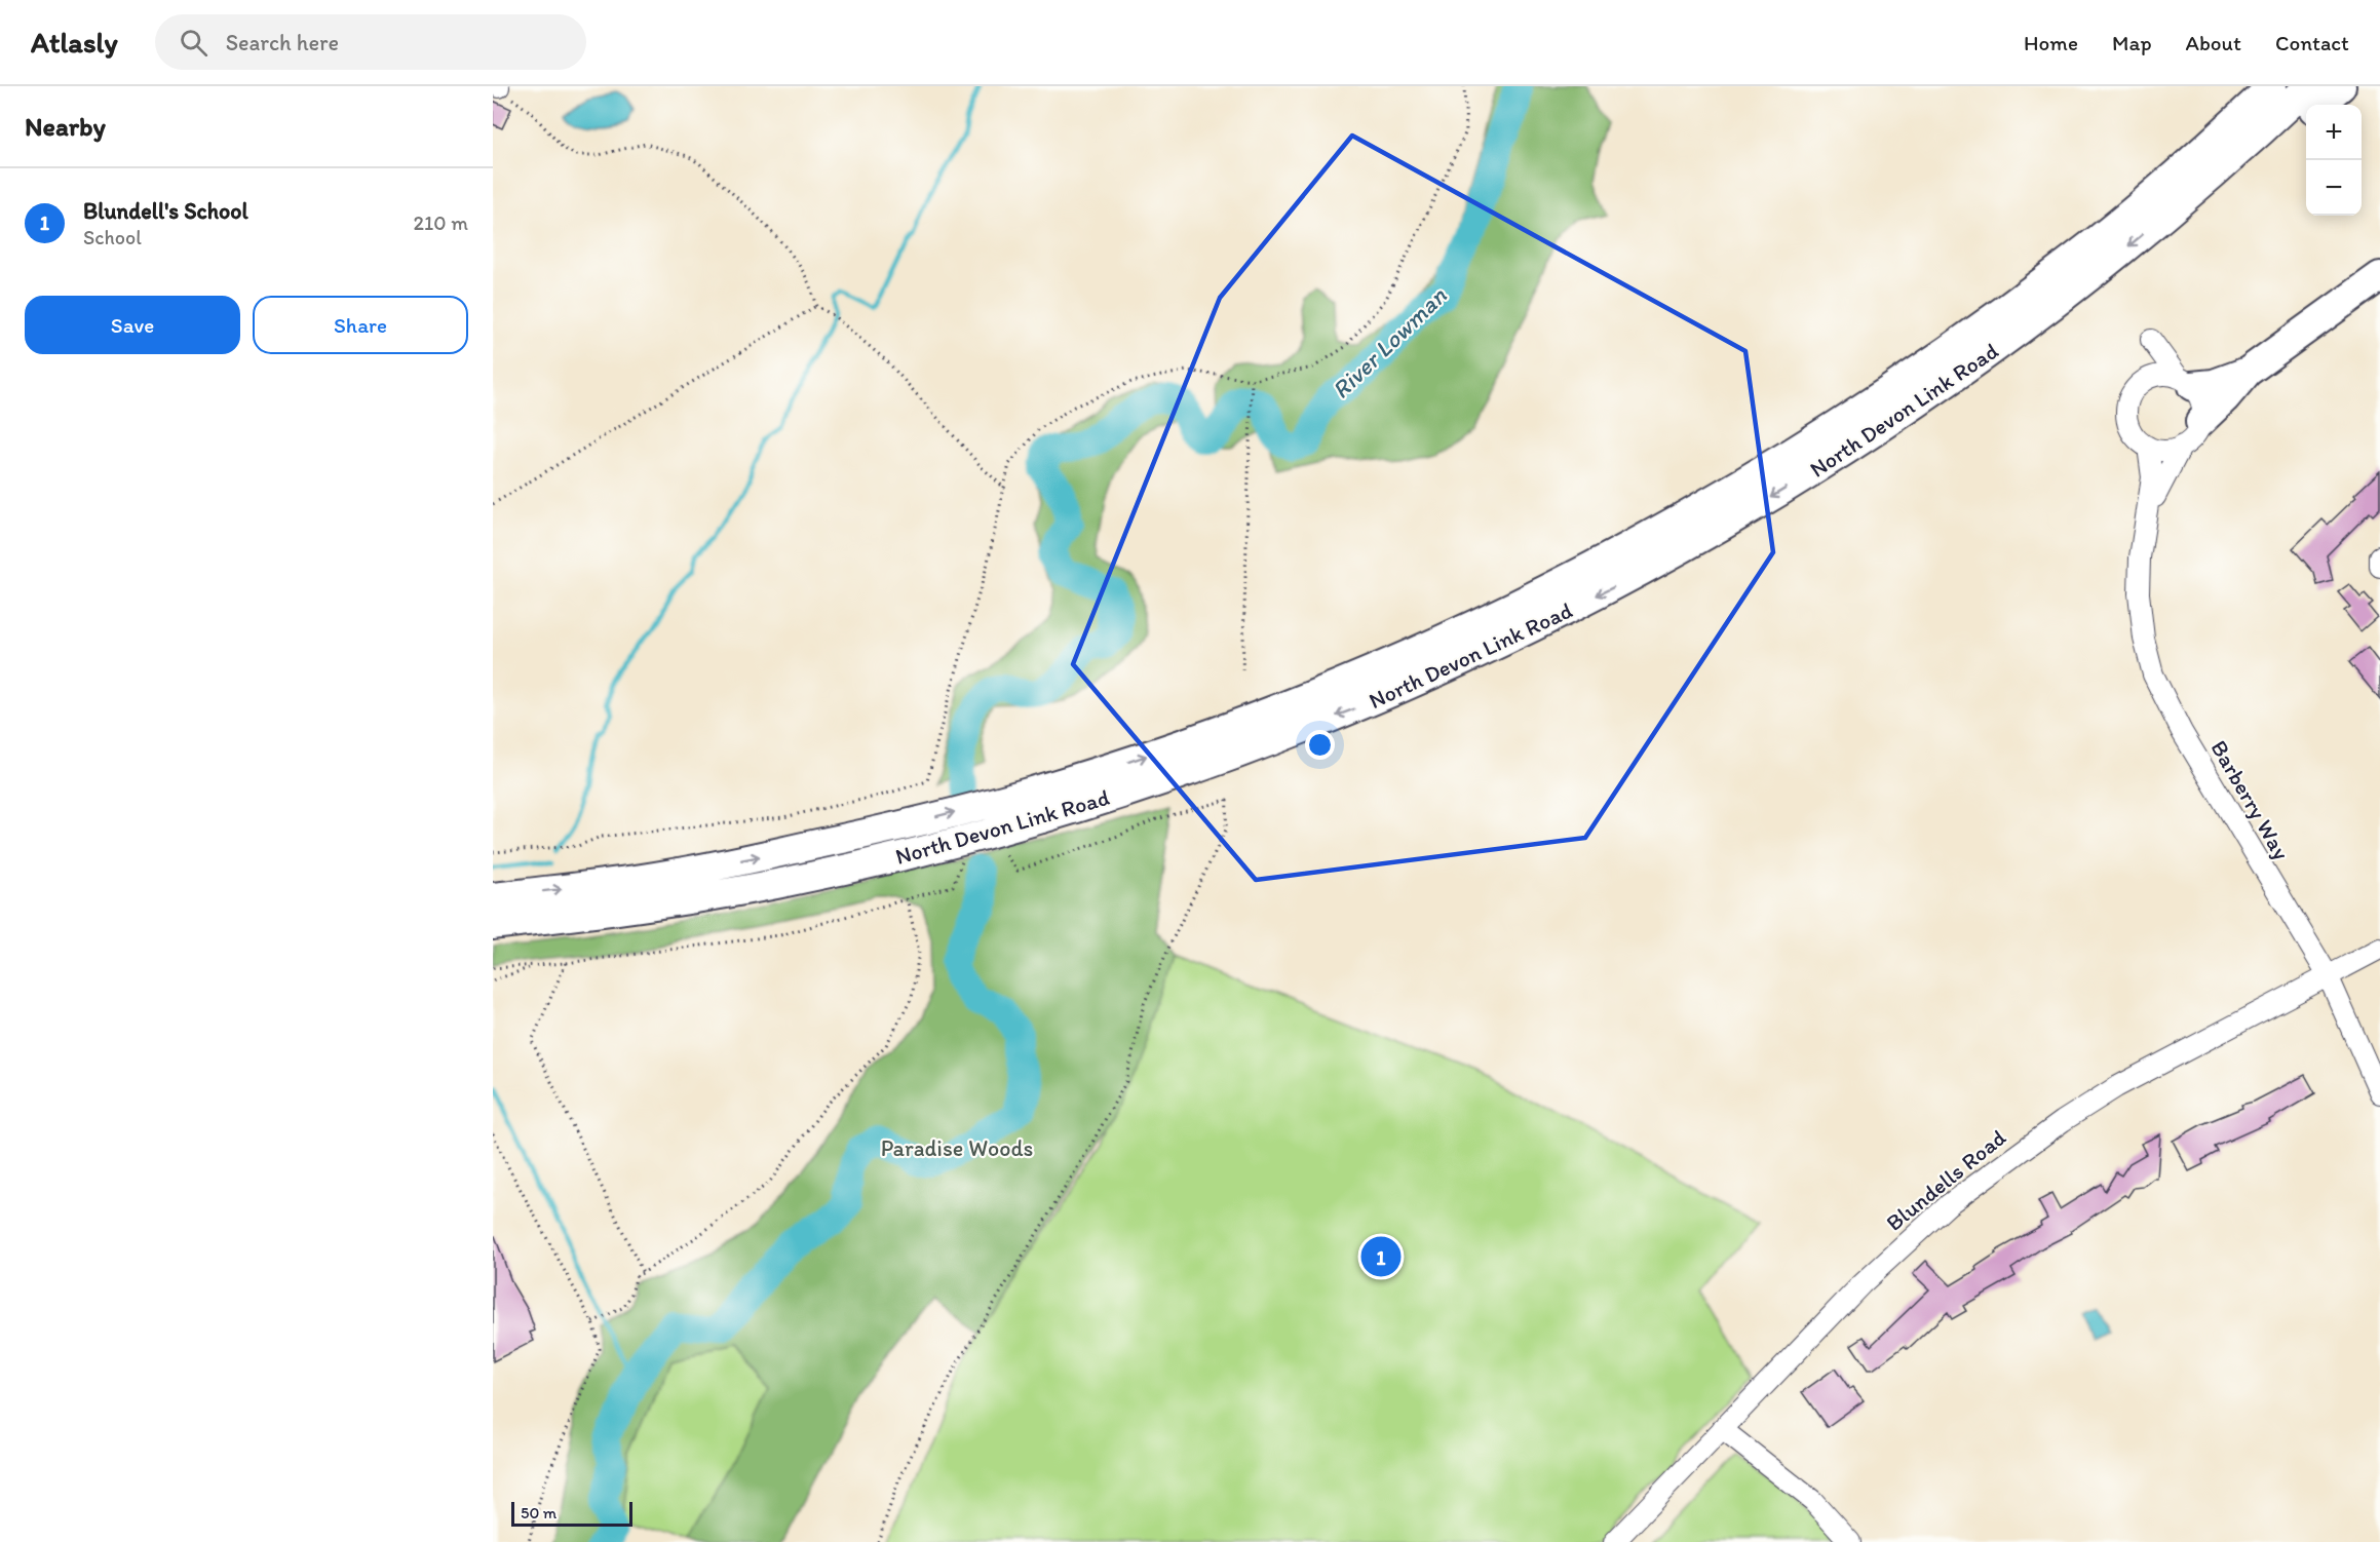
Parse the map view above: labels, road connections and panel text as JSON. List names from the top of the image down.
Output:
{
  "streets": {
    "highway": ["North Devon Link Road"],
    "street": ["Barberry Way", "Blundells Road"]
  },
  "crossings": [
    ["Barberry Way", "Blundells Road"]
  ],
  "water": ["River Lowman"],
  "parks": ["Paradise Woods"],
  "scale_bar": "50 m",
  "page": {
    "header": "Atlasly",
    "search": "Search here",
    "nav": [
      "Home",
      "Map",
      "About",
      "Contact"
    ],
    "heading": "Nearby",
    "map_buttons": ["+", "−"],
    "list": [
      {
        "mark": "1",
        "name": "Blundell's School",
        "note": "School",
        "value": "210 m"
      }
    ],
    "buttons": ["Save", "Share"],
    "pins": "1",
    "scale": "50 m"
  }
}
